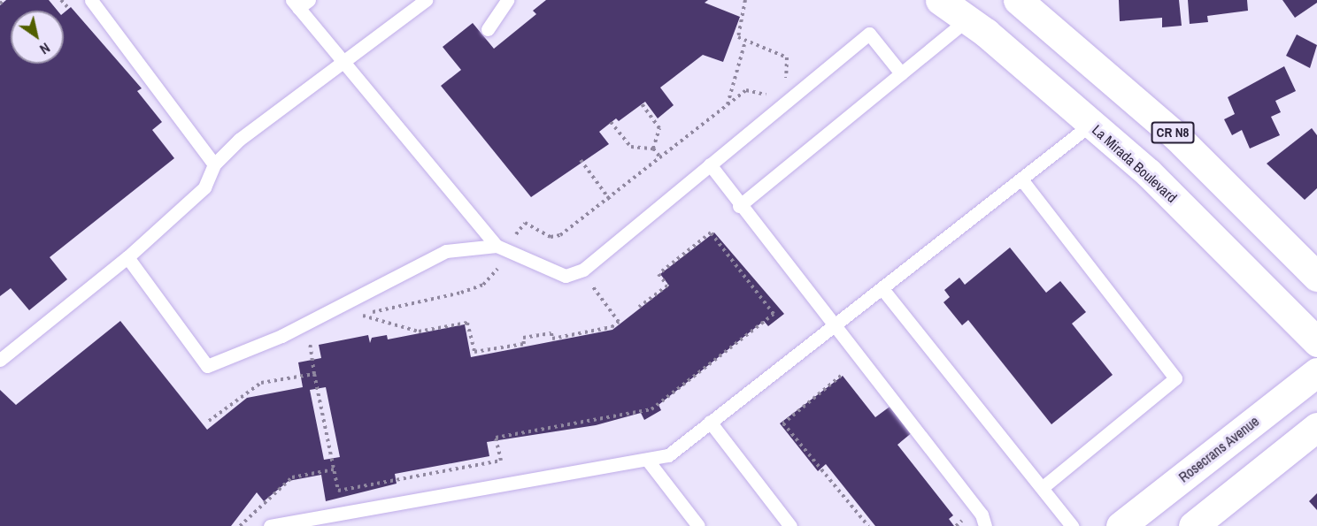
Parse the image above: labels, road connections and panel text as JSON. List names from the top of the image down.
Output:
{
  "streets": {
    "main road": ["CR N8", "La Mirada Boulevard", "Rosecrans Avenue"]
  },
  "north": "bottom right"
}
